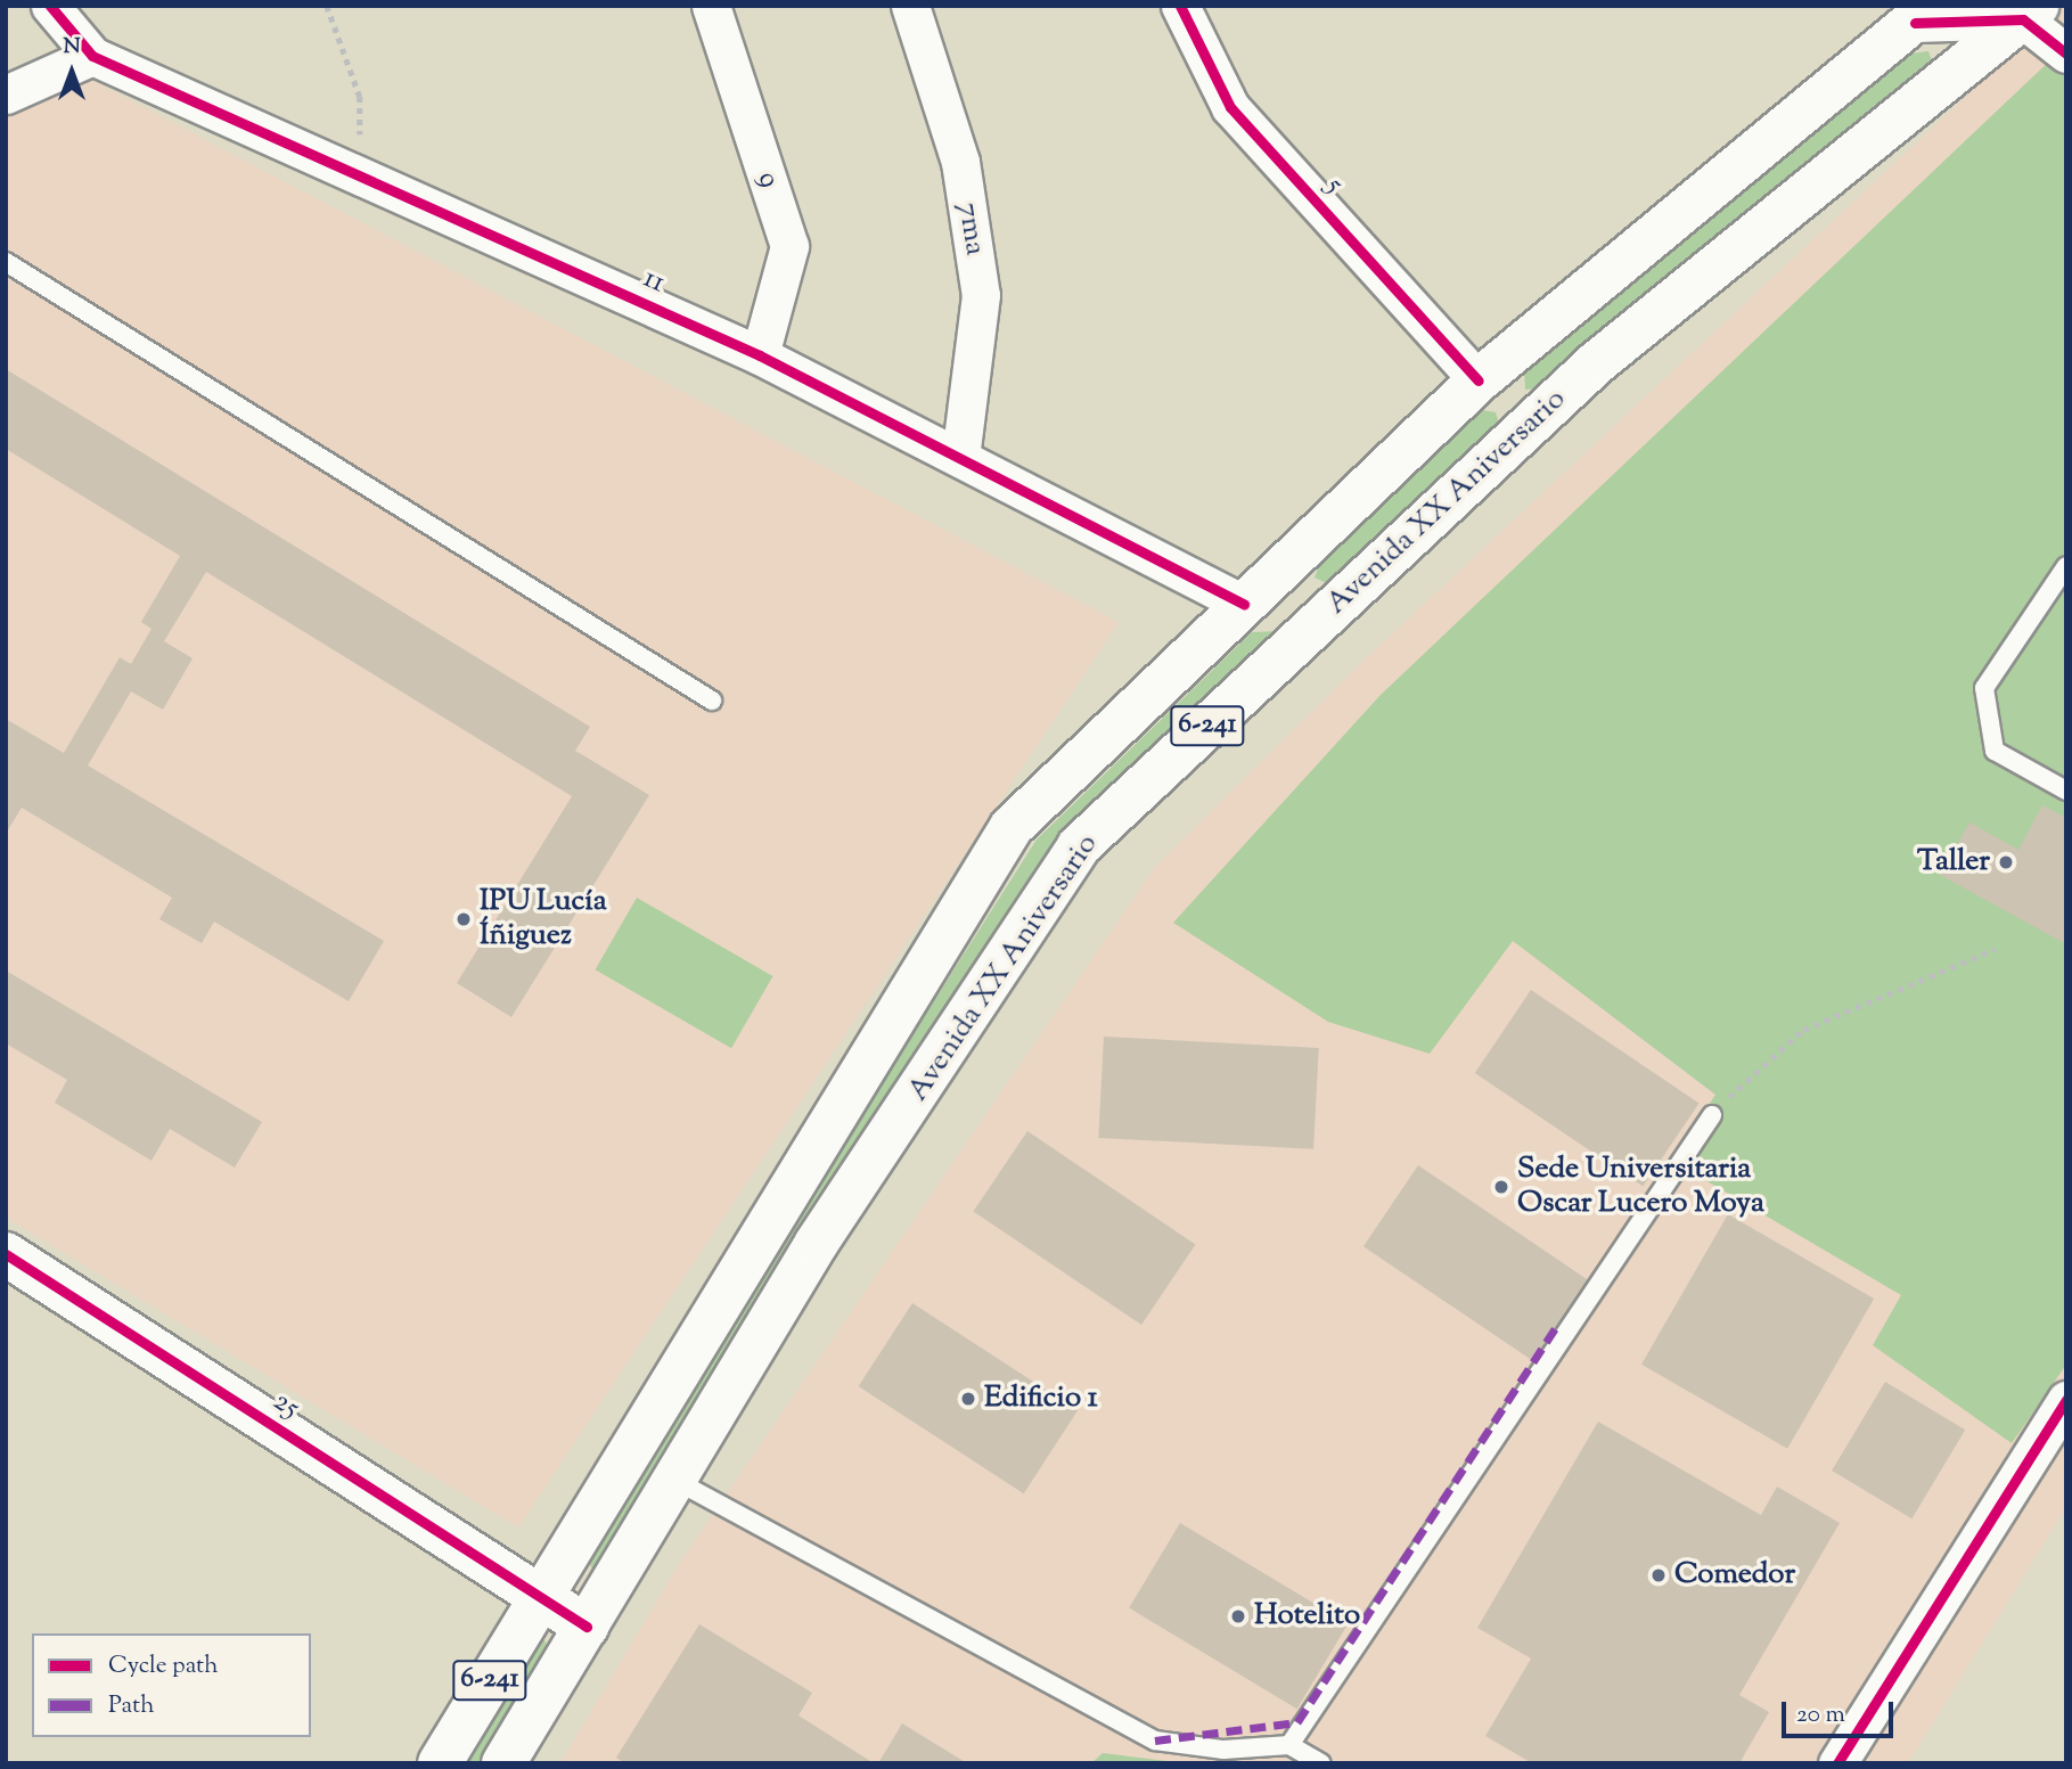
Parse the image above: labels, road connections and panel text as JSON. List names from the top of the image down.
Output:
{
  "streets": {
    "main road": ["Avenida XX Aniversario", "6-241", "25"],
    "street": [
      "9",
      "5",
      "7ma",
      "11"
    ]
  },
  "crossings": [
    ["9", "11"],
    ["5", "Avenida XX Aniversario"],
    ["7ma", "11"],
    ["11", "Avenida XX Aniversario"],
    ["Avenida XX Aniversario", "25"]
  ],
  "places": [
    "Taller",
    "IPU Lucía Íñiguez",
    "Sede Universitaria Oscar Lucero Moya",
    "Edificio 1",
    "Comedor",
    "Hotelito"
  ],
  "legend": ["Cycle path", "Path"],
  "scale_bar": "20 m",
  "north": "top"
}
